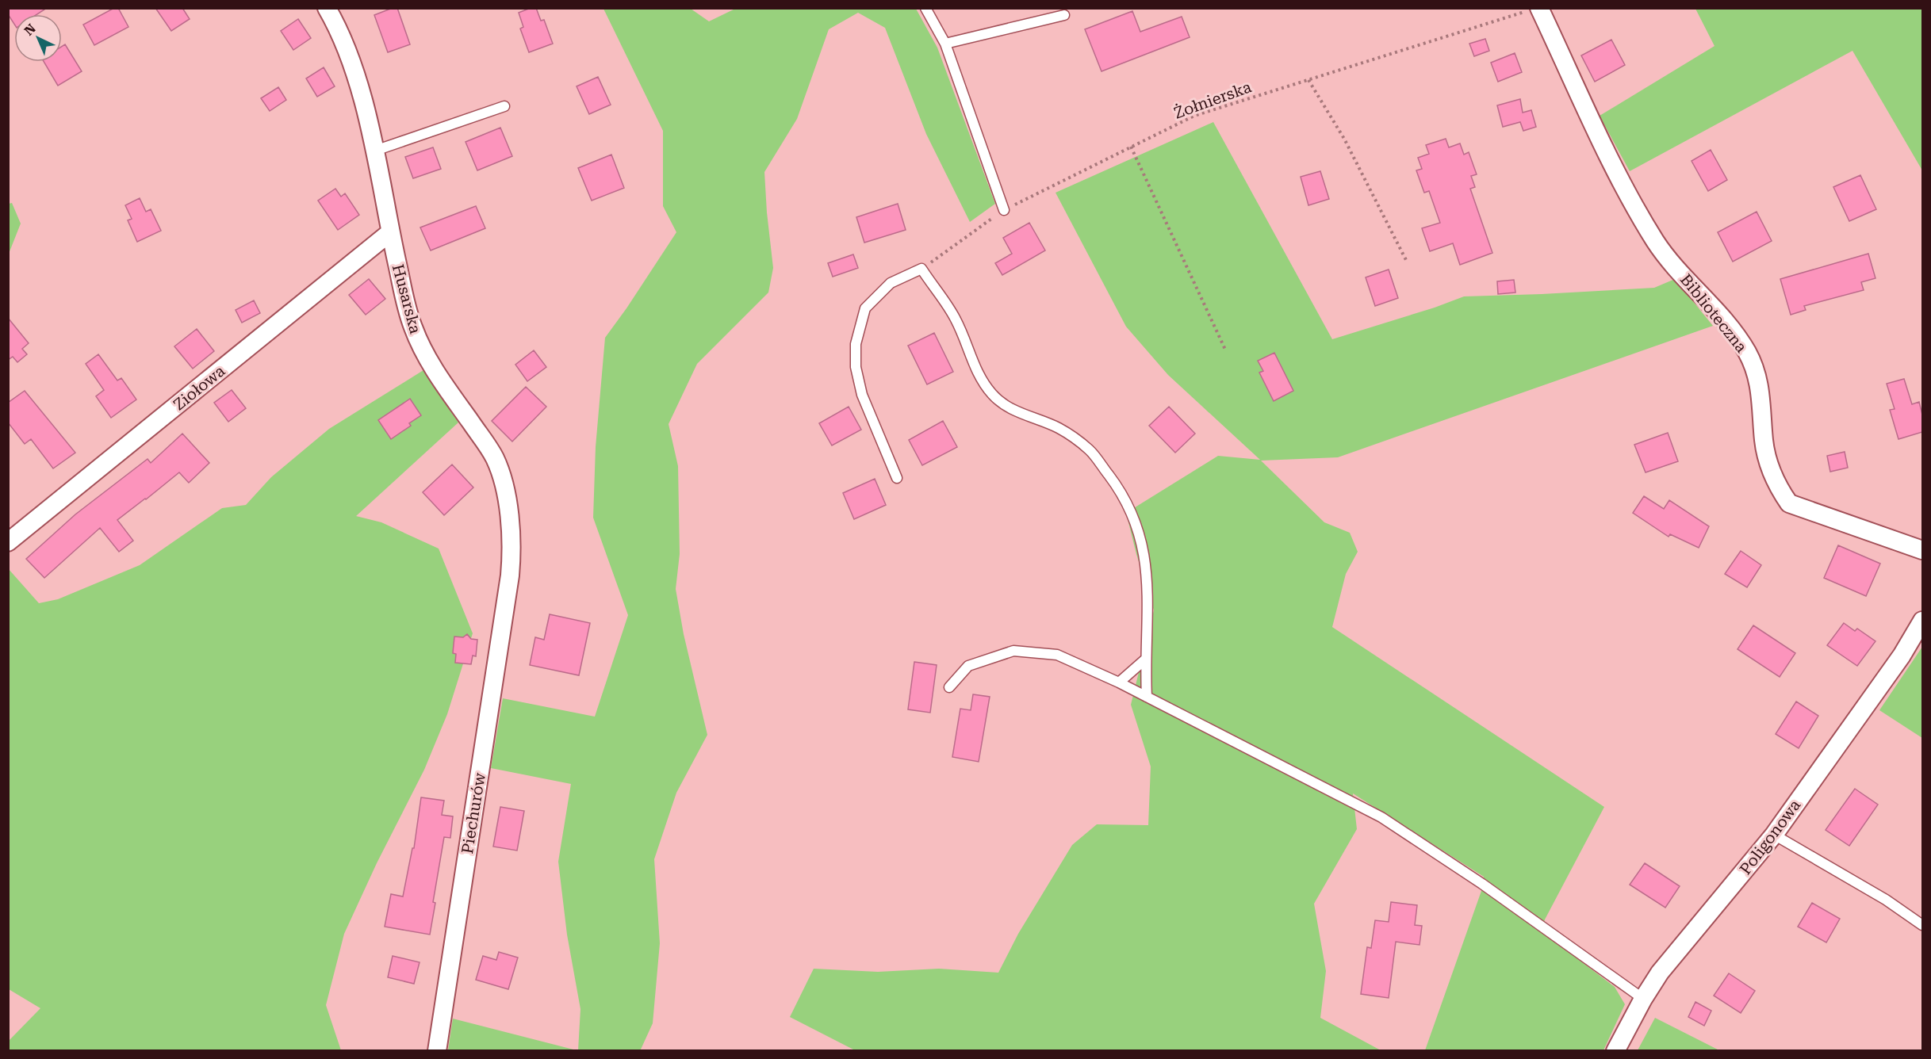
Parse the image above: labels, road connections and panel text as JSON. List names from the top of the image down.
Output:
{
  "streets": {
    "street": [
      "Husarska",
      "Biblioteczna",
      "Ziołowa",
      "Piechurów",
      "Poligonowa"
    ],
    "path": ["Żołnierska"]
  },
  "crossings": [
    ["Żołnierska", "Biblioteczna"],
    ["Husarska", "Ziołowa"],
    ["Husarska", "Piechurów"]
  ],
  "north": "top left"
}
